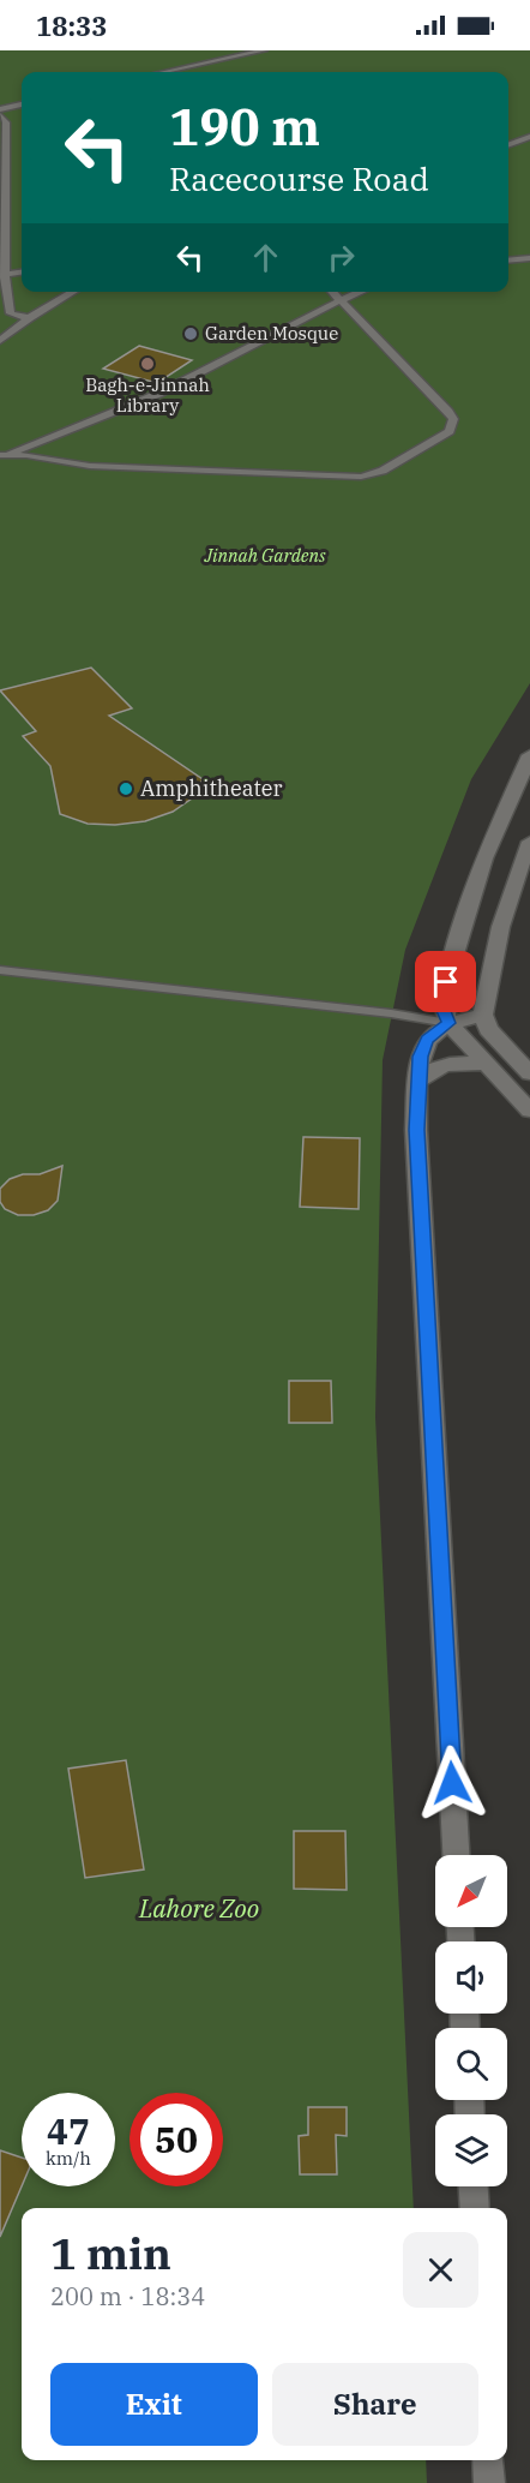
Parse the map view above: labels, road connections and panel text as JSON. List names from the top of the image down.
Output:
{
  "parks": ["Jinnah Gardens", "Lahore Zoo"],
  "places": ["Garden Mosque", "Bagh-e-Jinnah Library", "Amphitheater"],
  "north": "bottom left",
  "page": {
    "status": "18:33",
    "turn": ["190 m", "Racecourse Road"],
    "speed": "47 km/h",
    "limit": "50",
    "heading": ["1 min", "200 m · 18:34"],
    "buttons": ["Exit", "Share"]
  }
}
